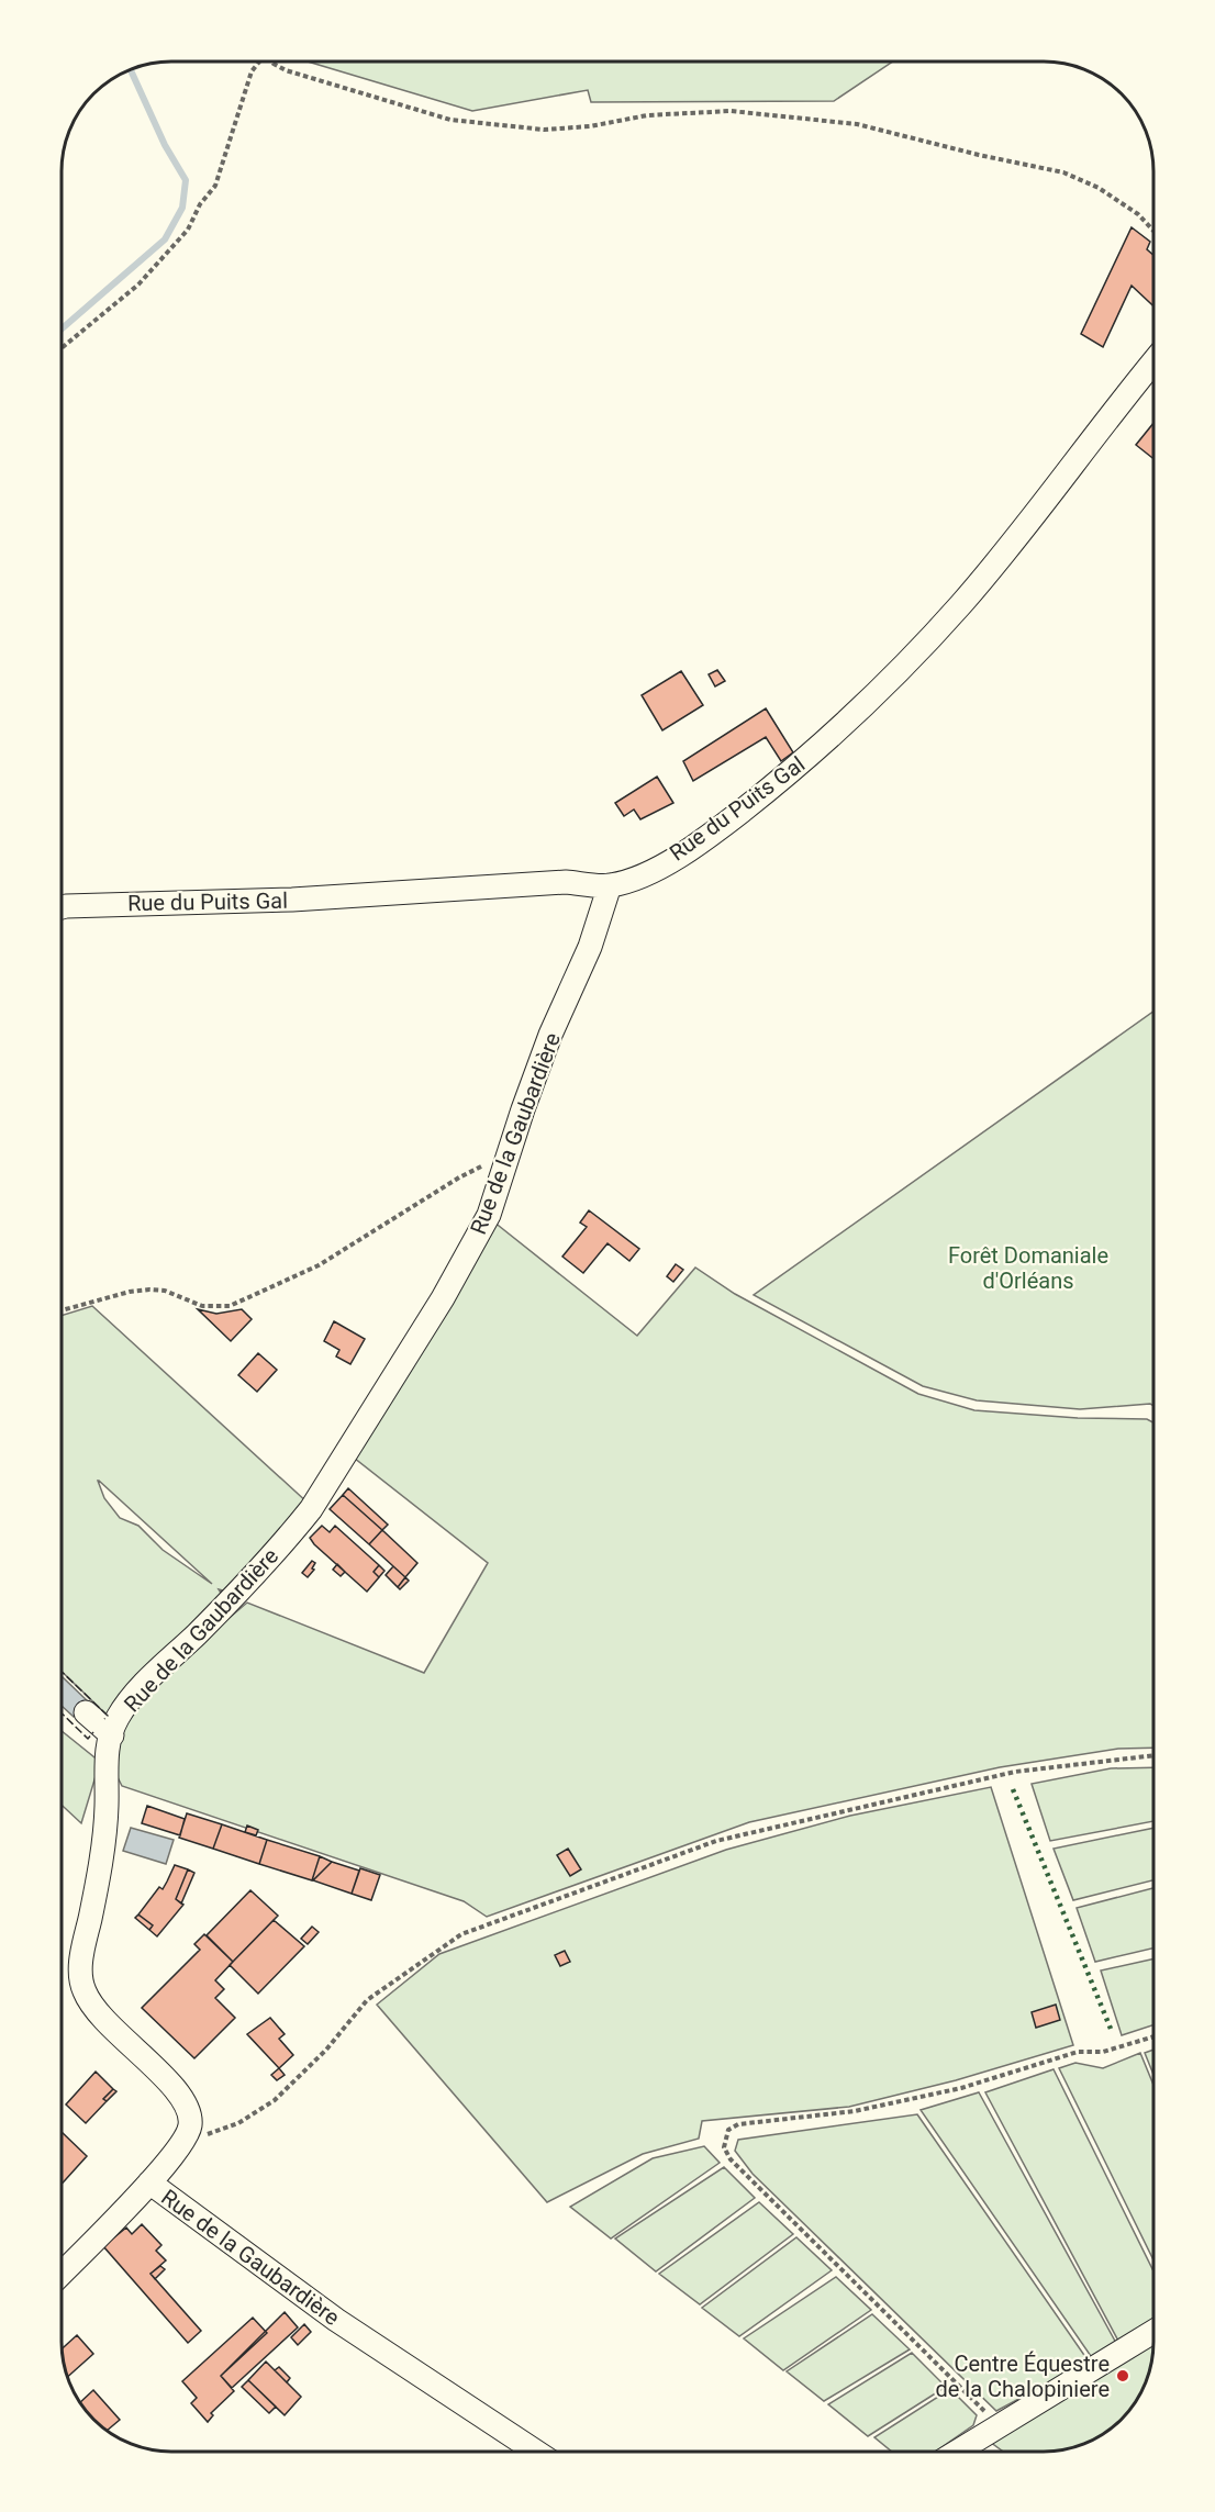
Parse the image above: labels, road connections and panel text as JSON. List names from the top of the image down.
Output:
{
  "streets": {
    "street": ["Rue du Puits Gal", "Rue de la Gaubardière"]
  },
  "crossings": [
    ["Rue du Puits Gal", "Rue de la Gaubardière"]
  ],
  "parks": ["Forêt Domaniale d'Orléans"],
  "places": ["Centre Équestre de la Chalopiniere"]
}
